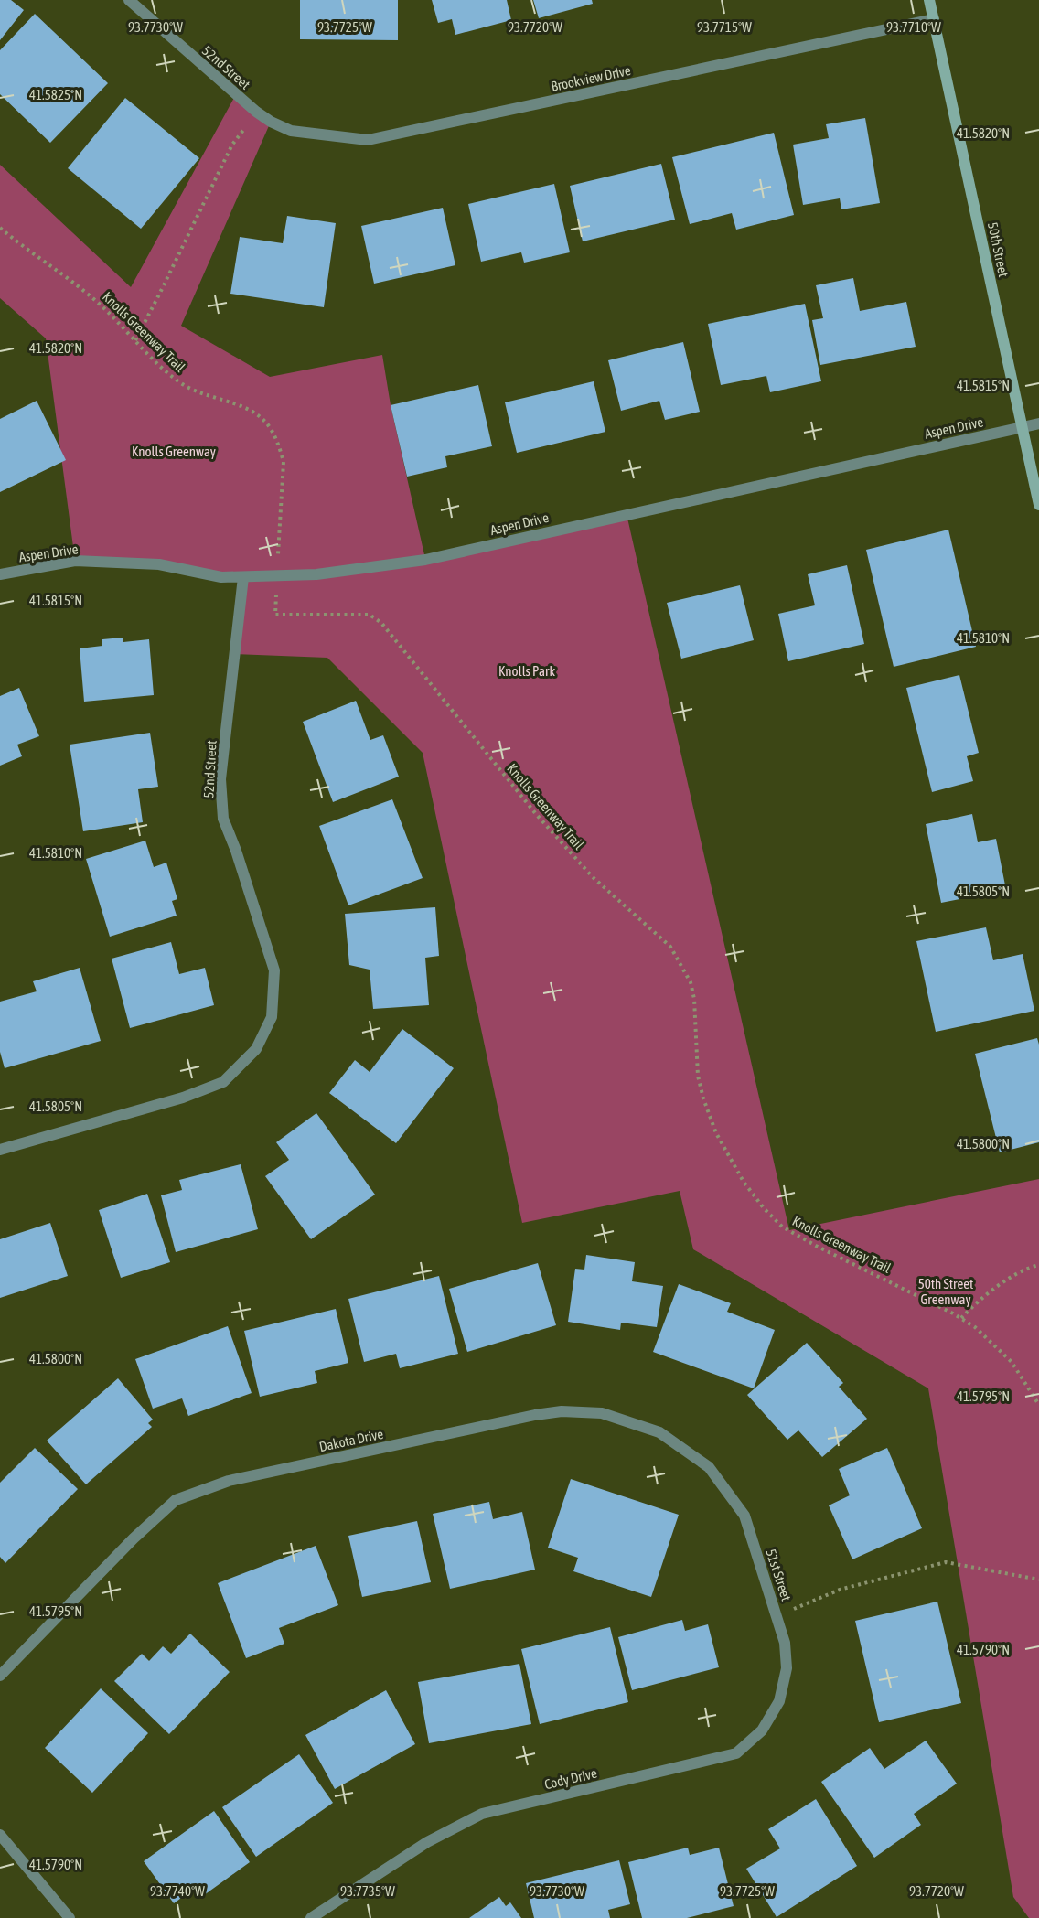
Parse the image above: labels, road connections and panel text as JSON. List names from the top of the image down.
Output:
{
  "streets": {
    "main road": ["50th Street"],
    "street": [
      "52nd Street",
      "Brookview Drive",
      "Aspen Drive",
      "Dakota Drive",
      "51st Street",
      "Cody Drive"
    ],
    "path": ["Knolls Greenway Trail"]
  },
  "crossings": [
    ["52nd Street", "Brookview Drive"],
    ["52nd Street", "Aspen Drive"],
    ["Brookview Drive", "50th Street"],
    ["50th Street", "Aspen Drive"],
    ["Knolls Greenway Trail", "Aspen Drive"],
    ["Dakota Drive", "51st Street"],
    ["51st Street", "Cody Drive"]
  ],
  "parks": ["Knolls Greenway", "Knolls Park", "50th Street Greenway"],
  "coordinates": [
    "93.7730°W",
    "93.7725°W",
    "93.7720°W",
    "93.7715°W",
    "93.7710°W",
    "41.5825°N",
    "41.5820°N",
    "41.5815°N",
    "41.5810°N",
    "41.5805°N",
    "41.5800°N",
    "41.5795°N",
    "41.5790°N",
    "93.7740°W",
    "93.7735°W"
  ]
}
